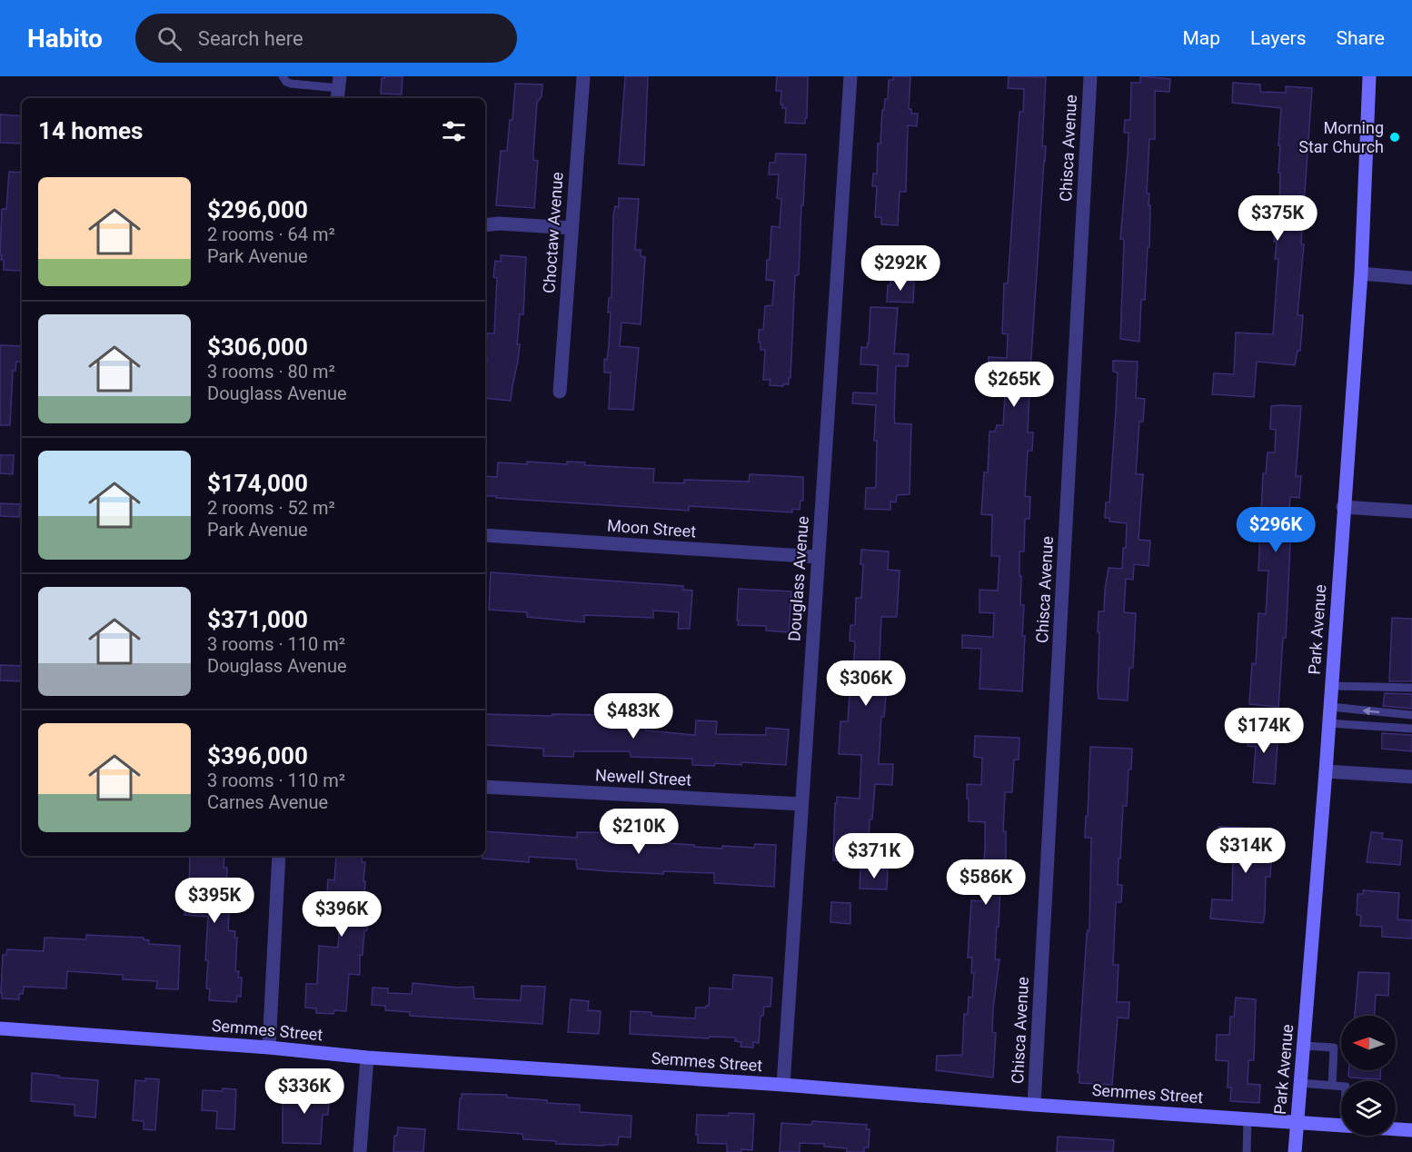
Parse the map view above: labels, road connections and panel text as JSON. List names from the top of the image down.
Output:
{
  "streets": {
    "main road": ["Park Avenue", "Semmes Street"],
    "street": [
      "Chisca Avenue",
      "Choctaw Avenue",
      "Moon Street",
      "Douglass Avenue",
      "Newell Street"
    ]
  },
  "crossings": [
    ["Chisca Avenue", "Semmes Street"],
    ["Moon Street", "Douglass Avenue"],
    ["Douglass Avenue", "Newell Street"],
    ["Douglass Avenue", "Semmes Street"],
    ["Park Avenue", "Semmes Street"]
  ],
  "places": ["Morning Star Church"],
  "north": "left",
  "page": {
    "header": "Habito",
    "search": "Search here",
    "nav": ["Map", "Layers", "Share"],
    "heading": "14 homes",
    "list": [
      {
        "name": "$296,000",
        "note": "2 rooms · 64 m² · Park Avenue"
      },
      {
        "name": "$306,000",
        "note": "3 rooms · 80 m² · Douglass Avenue"
      },
      {
        "name": "$174,000",
        "note": "2 rooms · 52 m² · Park Avenue"
      },
      {
        "name": "$371,000",
        "note": "3 rooms · 110 m² · Douglass Avenue"
      },
      {
        "name": "$396,000",
        "note": "3 rooms · 110 m² · Carnes Avenue"
      }
    ],
    "price": [
      "$375K",
      "$292K",
      "$265K",
      "$296K",
      "$306K",
      "$483K",
      "$174K",
      "$210K",
      "$314K",
      "$371K",
      "$586K",
      "$395K",
      "$396K",
      "$336K"
    ]
  }
}
